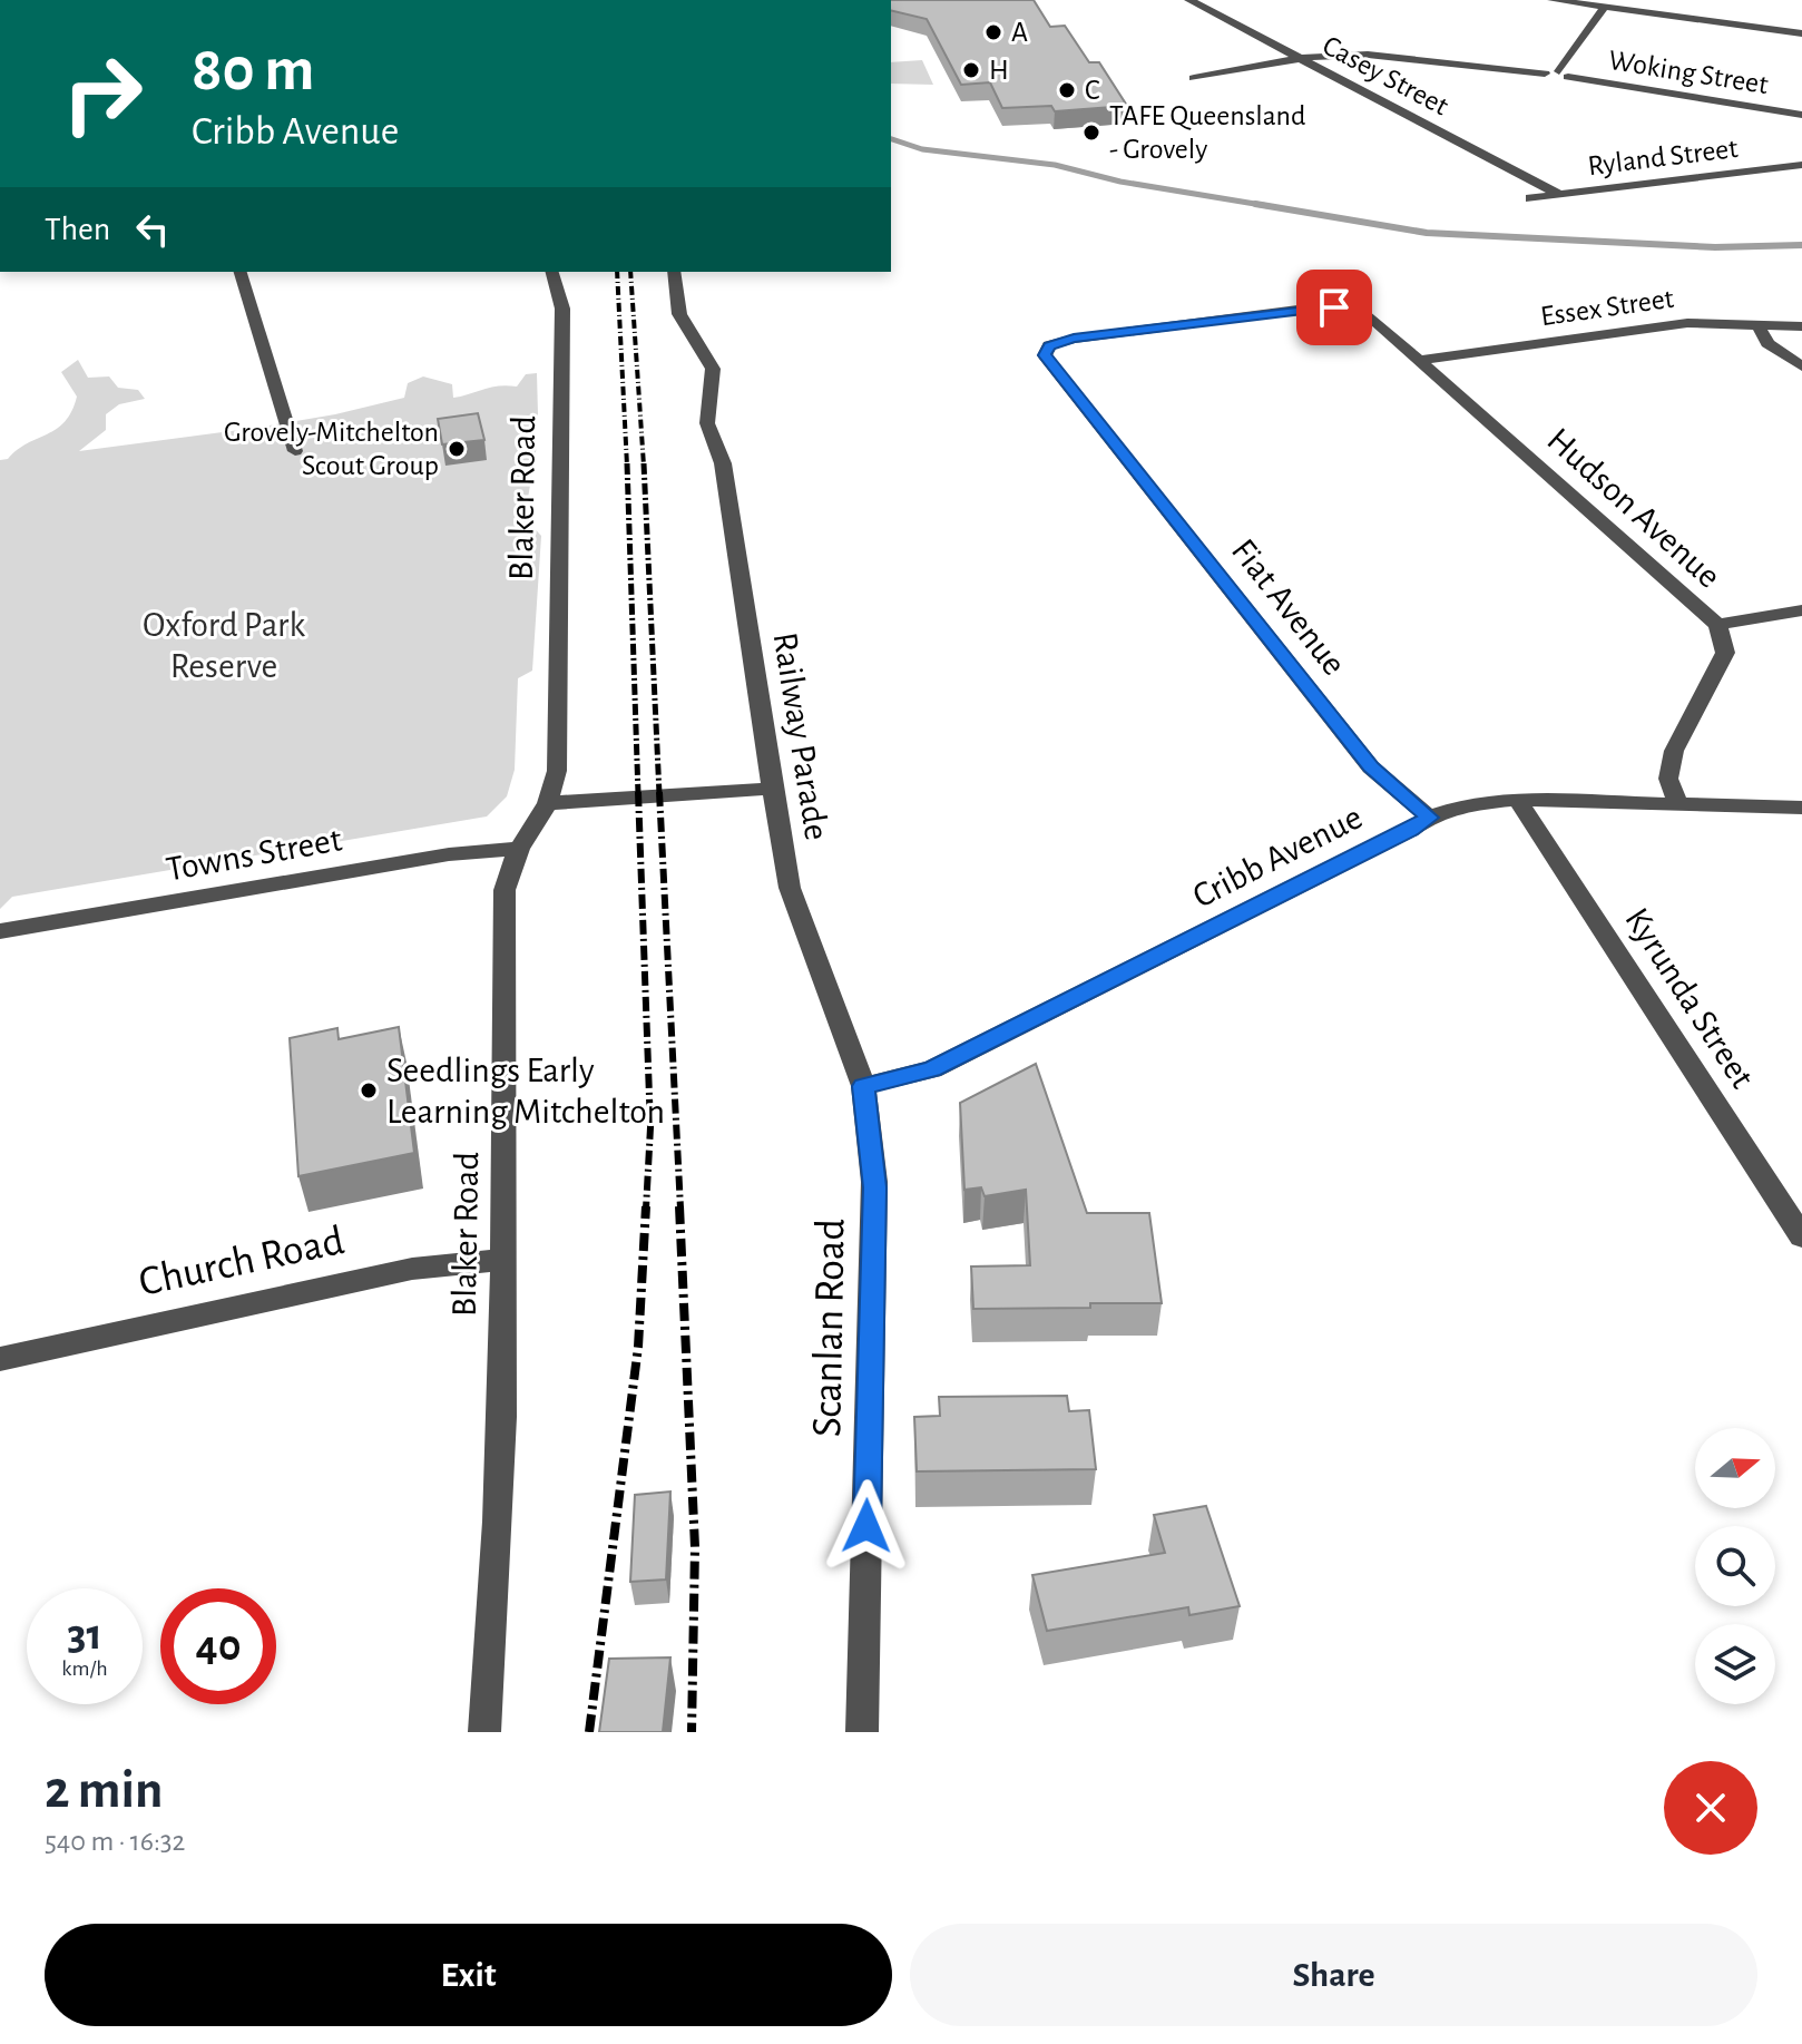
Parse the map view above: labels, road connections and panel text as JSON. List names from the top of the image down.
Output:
{
  "streets": {
    "street": [
      "Woking Street",
      "Casey Street",
      "Ryland Street",
      "Essex Street",
      "Blaker Road",
      "Hudson Avenue",
      "Fiat Avenue",
      "Railway Parade",
      "Towns Street",
      "Cribb Avenue",
      "Kyrunda Street",
      "Church Road",
      "Scanlan Road"
    ]
  },
  "crossings": [
    ["Woking Street", "Casey Street"],
    ["Casey Street", "Ryland Street"],
    ["Essex Street", "Hudson Avenue"],
    ["Blaker Road", "Towns Street"],
    ["Blaker Road", "Church Road"],
    ["Hudson Avenue", "Fiat Avenue"],
    ["Hudson Avenue", "Cribb Avenue"],
    ["Fiat Avenue", "Cribb Avenue"],
    ["Railway Parade", "Cribb Avenue"],
    ["Railway Parade", "Scanlan Road"],
    ["Cribb Avenue", "Kyrunda Street"],
    ["Cribb Avenue", "Scanlan Road"]
  ],
  "parks": ["Oxford Park Reserve"],
  "places": [
    "A",
    "H",
    "C",
    "TAFE Queensland - Grovely",
    "Grovely-Mitchelton Scout Group",
    "Seedlings Early Learning Mitchelton"
  ],
  "north": "right",
  "page": {
    "turn": ["80 m", "Cribb Avenue"],
    "then": "Then",
    "speed": "31 km/h",
    "limit": "40",
    "heading": ["2 min", "540 m · 16:32"],
    "buttons": ["Exit", "Share"]
  }
}
